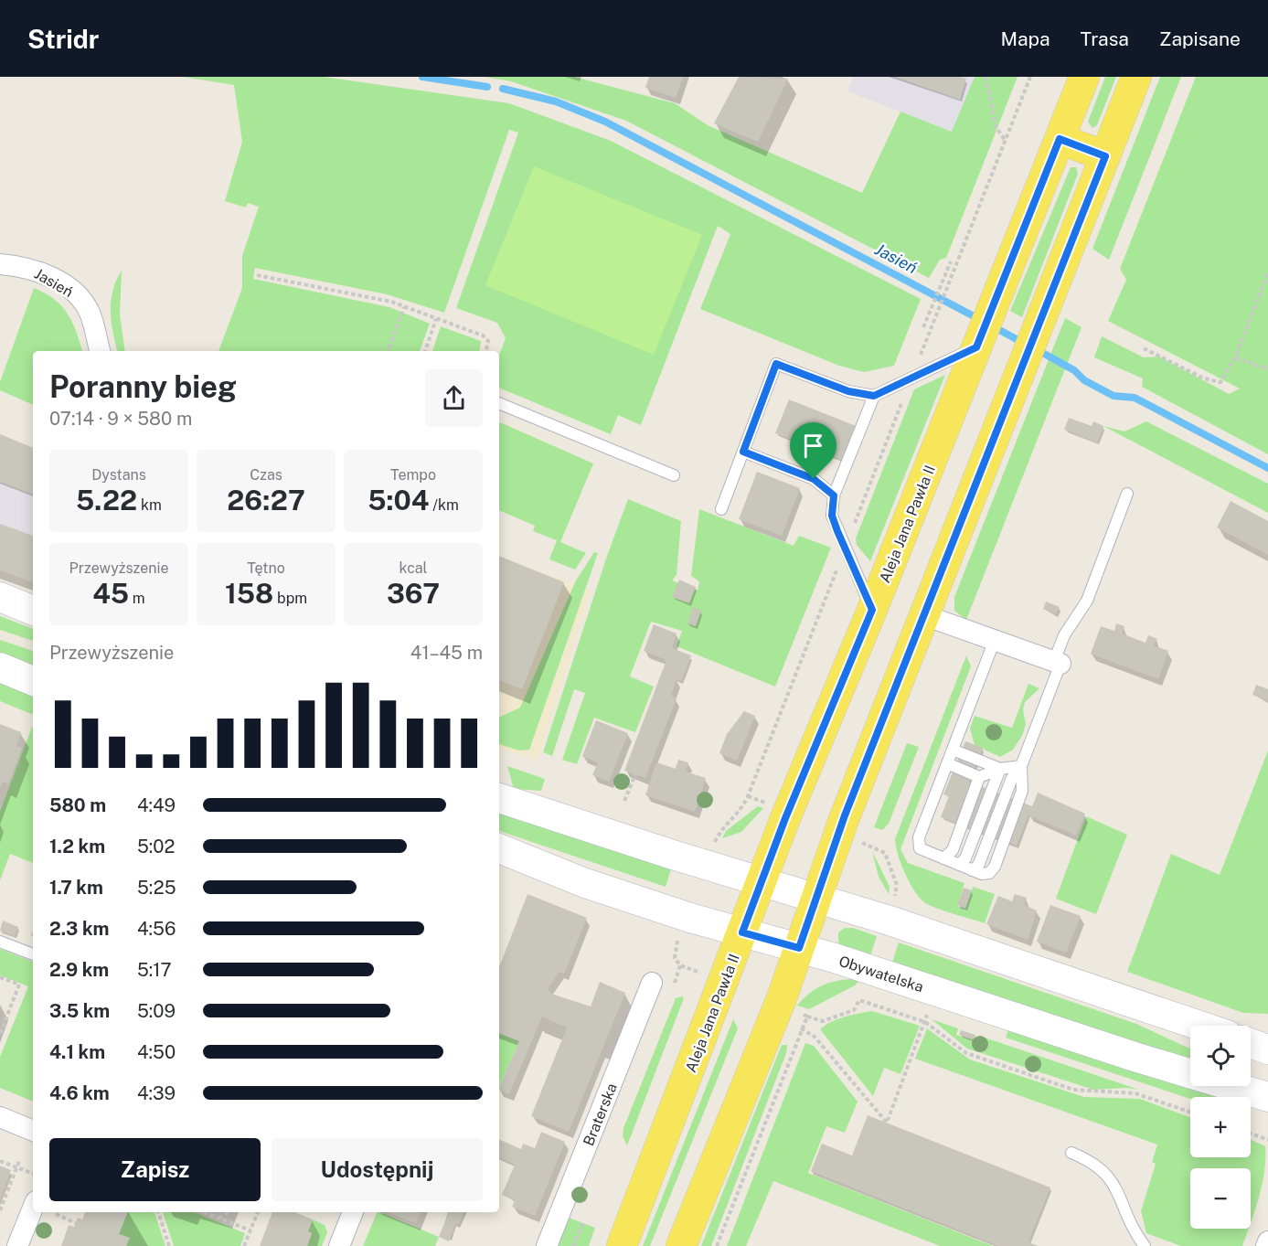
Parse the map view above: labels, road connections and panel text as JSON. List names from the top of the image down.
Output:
{
  "streets": {
    "main road": ["Aleja Jana Pawła II", "Obywatelska"],
    "street": ["Jasień", "Braterska"]
  },
  "crossings": [
    ["Aleja Jana Pawła II", "Obywatelska"]
  ],
  "water": ["Jasień"],
  "page": {
    "header": "Stridr",
    "nav": ["Mapa", "Trasa", "Zapisane"],
    "heading": ["Poranny bieg", "07:14 · 9 × 580 m"],
    "stats": [
      ["Dystans", "5.22 km"],
      ["Czas", "26:27"],
      ["Tempo", "5:04 /km"],
      ["Przewyższenie", "45 m"],
      ["Tętno", "158 bpm"],
      ["kcal", "367"]
    ],
    "chart": ["Przewyższenie", "41–45 m"],
    "list": [
      {
        "name": "580 m",
        "note": "4:49"
      },
      {
        "name": "1.2 km",
        "note": "5:02"
      },
      {
        "name": "1.7 km",
        "note": "5:25"
      },
      {
        "name": "2.3 km",
        "note": "4:56"
      },
      {
        "name": "2.9 km",
        "note": "5:17"
      },
      {
        "name": "3.5 km",
        "note": "5:09"
      },
      {
        "name": "4.1 km",
        "note": "4:50"
      },
      {
        "name": "4.6 km",
        "note": "4:39"
      }
    ],
    "map_buttons": ["+", "−"],
    "buttons": ["Zapisz", "Udostępnij"]
  }
}
